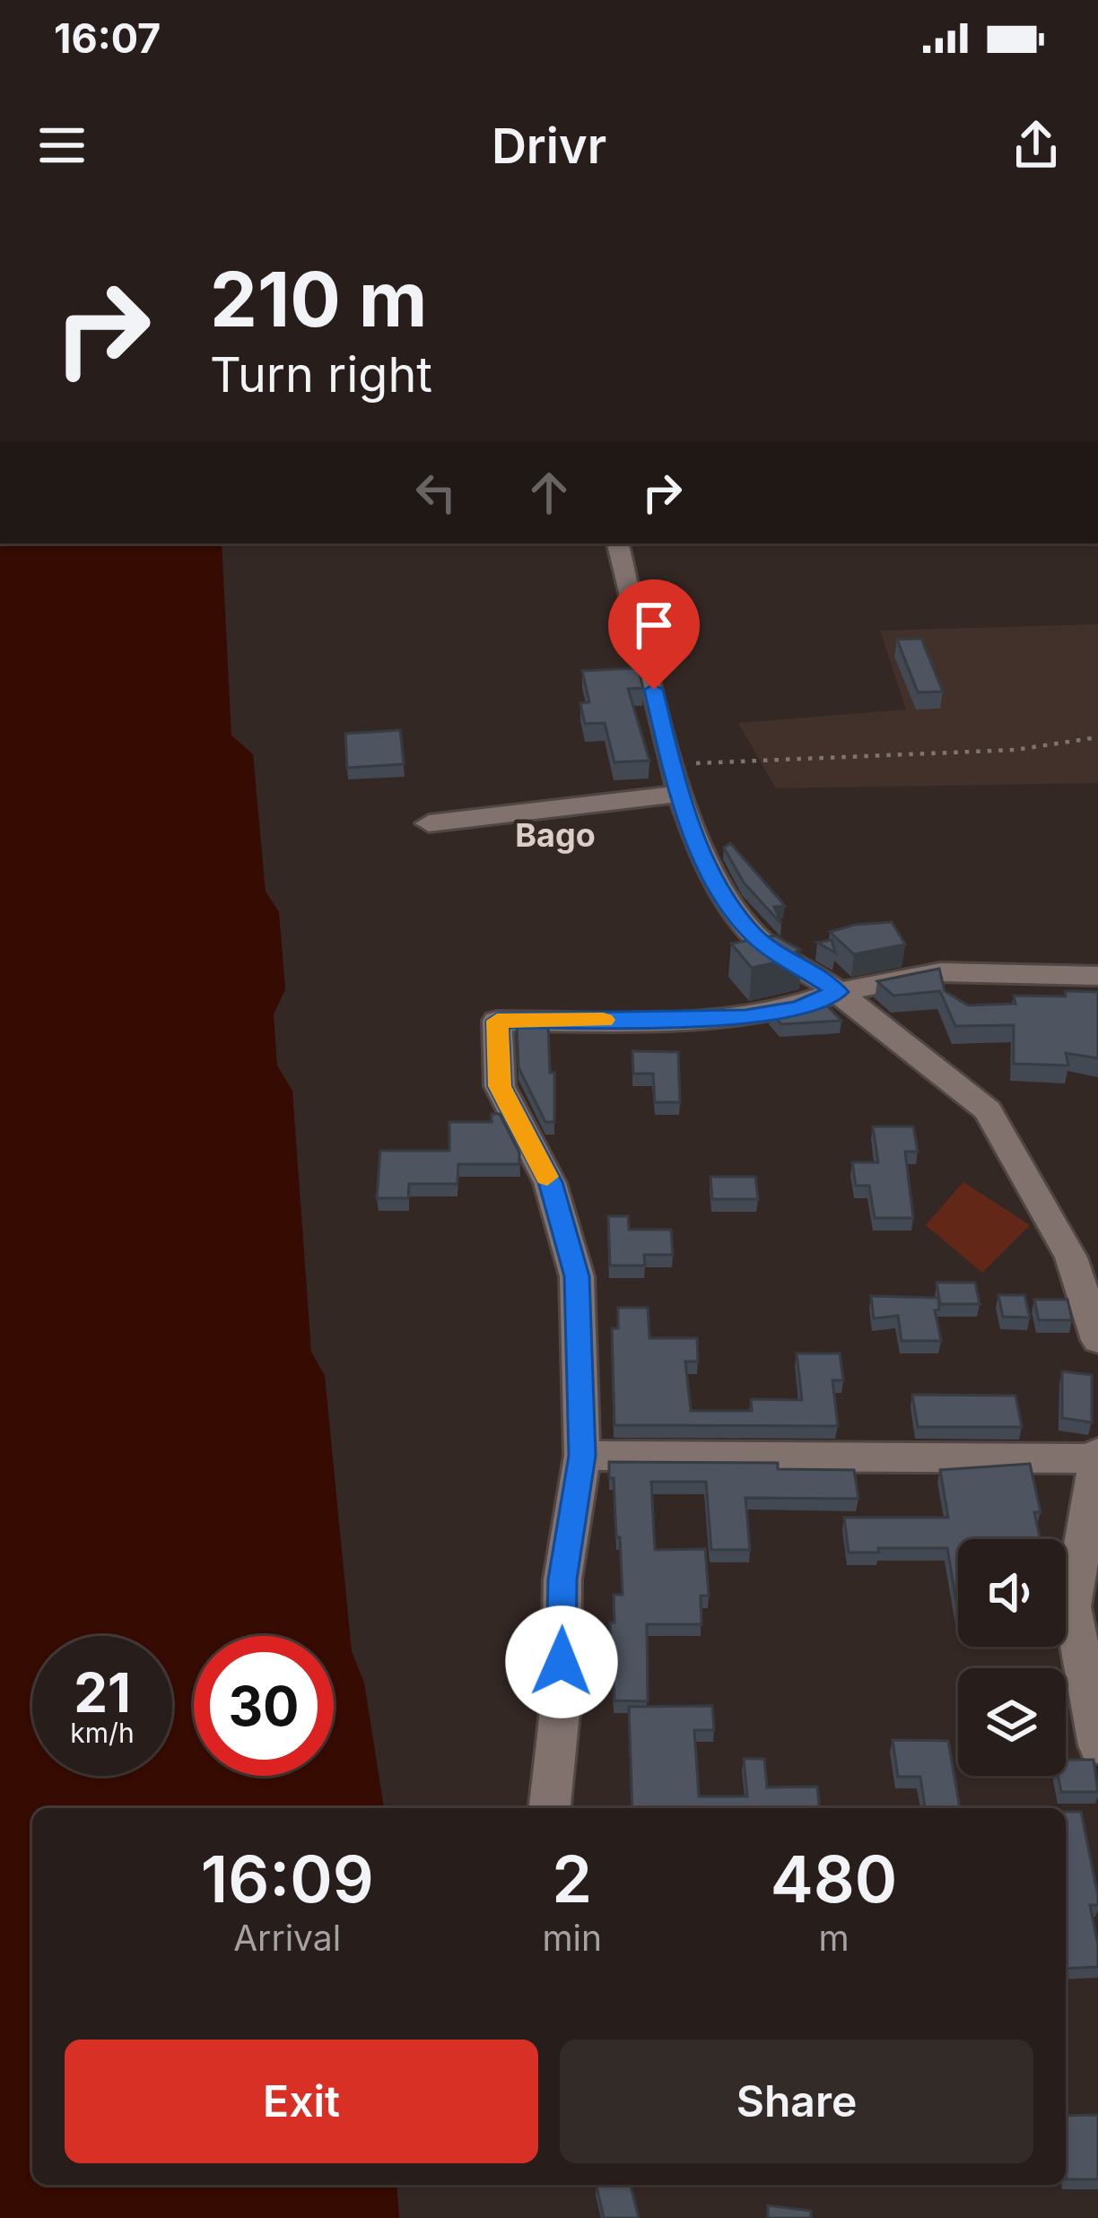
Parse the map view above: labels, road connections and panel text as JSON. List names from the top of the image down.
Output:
{
  "districts": ["Bago"],
  "page": {
    "status": "16:07",
    "header": "Drivr",
    "turn": ["210 m", "Turn right"],
    "speed": "21 km/h",
    "limit": "30",
    "eta": [
      "16:09",
      "Arrival",
      "2",
      "min",
      "480",
      "m"
    ],
    "buttons": ["Exit", "Share"]
  }
}
